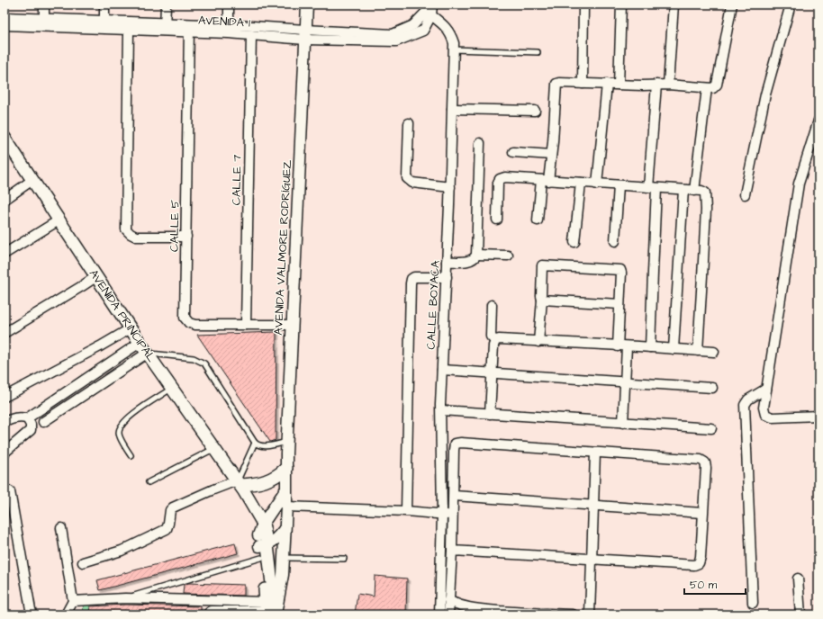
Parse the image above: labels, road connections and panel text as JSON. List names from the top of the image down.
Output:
{
  "streets": {
    "main road": ["AVENIDA PRINCIPAL"],
    "street": [
      "AVENIDA 1",
      "CALLE 7",
      "CALLE 5",
      "AVENIDA VALMORE RODRÍGUEZ",
      "CALLE BOYACA"
    ]
  },
  "crossings": [
    ["AVENIDA 1", "CALLE 7"],
    ["AVENIDA 1", "CALLE 5"],
    ["AVENIDA 1", "AVENIDA VALMORE RODRÍGUEZ"],
    ["AVENIDA 1", "CALLE BOYACA"],
    ["CALLE 7", "CALLE 5"],
    ["CALLE 5", "AVENIDA VALMORE RODRÍGUEZ"]
  ],
  "scale_bar": "50 m"
}
